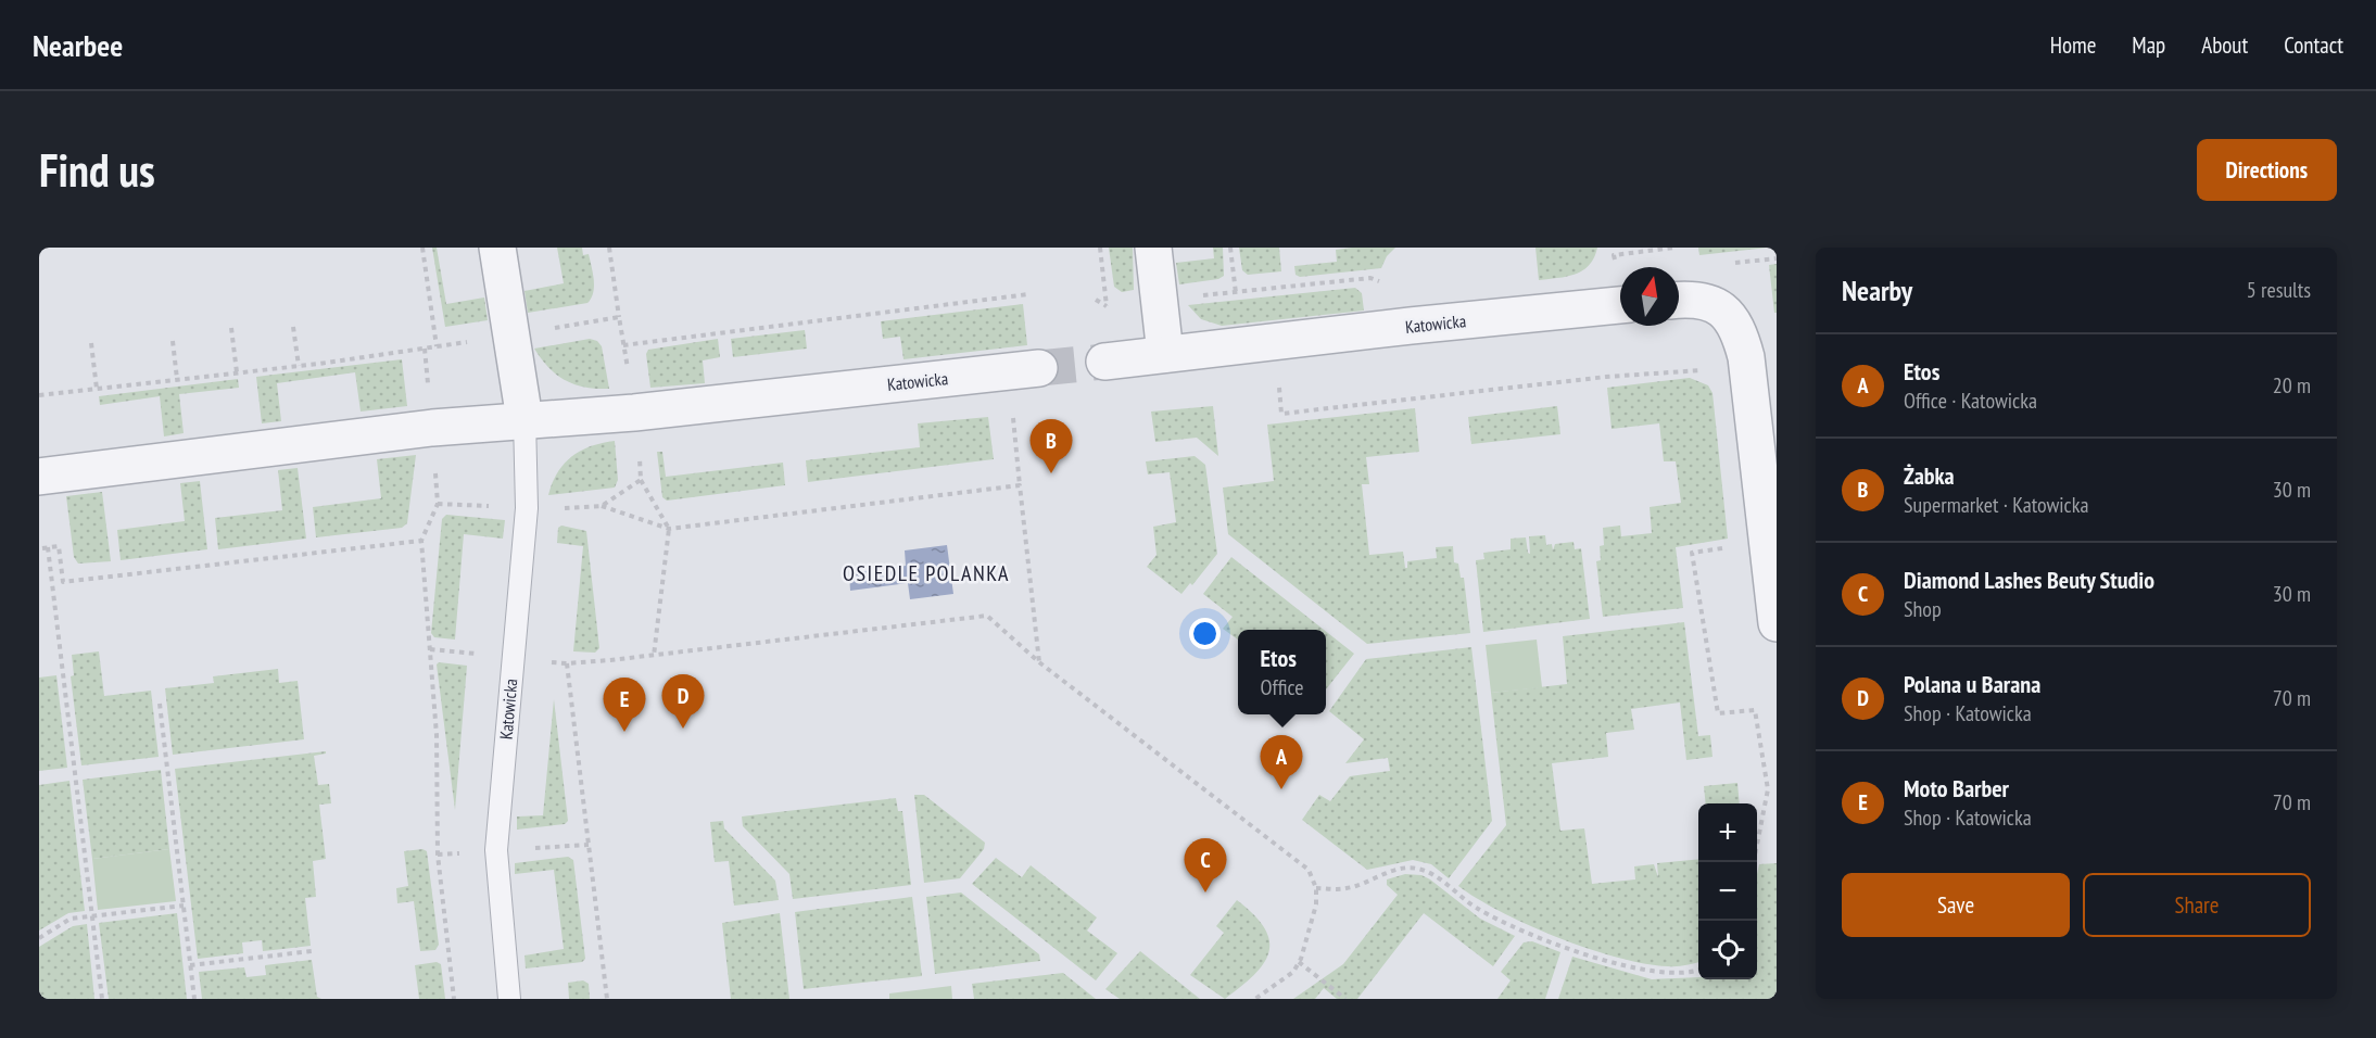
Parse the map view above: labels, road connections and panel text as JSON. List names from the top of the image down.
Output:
{
  "streets": {
    "street": ["Katowicka"]
  },
  "districts": ["OSIEDLE POLANKA"],
  "north": "top",
  "page": {
    "header": "Nearbee",
    "nav": [
      "Home",
      "Map",
      "About",
      "Contact"
    ],
    "buttons": [
      "Directions",
      ["Save", "Share"]
    ],
    "title": "Find us",
    "heading": ["Nearby", "5 results"],
    "list": [
      {
        "mark": "A",
        "name": "Etos",
        "note": "Office · Katowicka",
        "value": "20 m"
      },
      {
        "mark": "B",
        "name": "Żabka",
        "note": "Supermarket · Katowicka",
        "value": "30 m"
      },
      {
        "mark": "C",
        "name": "Diamond Lashes Beuty Studio",
        "note": "Shop",
        "value": "30 m"
      },
      {
        "mark": "D",
        "name": "Polana u Barana",
        "note": "Shop · Katowicka",
        "value": "70 m"
      },
      {
        "mark": "E",
        "name": "Moto Barber",
        "note": "Shop · Katowicka",
        "value": "70 m"
      }
    ],
    "pins": [
      "B",
      "D",
      "E",
      "A",
      "C"
    ],
    "popup": ["Etos", "Office"],
    "map_buttons": ["+", "−"]
  }
}
